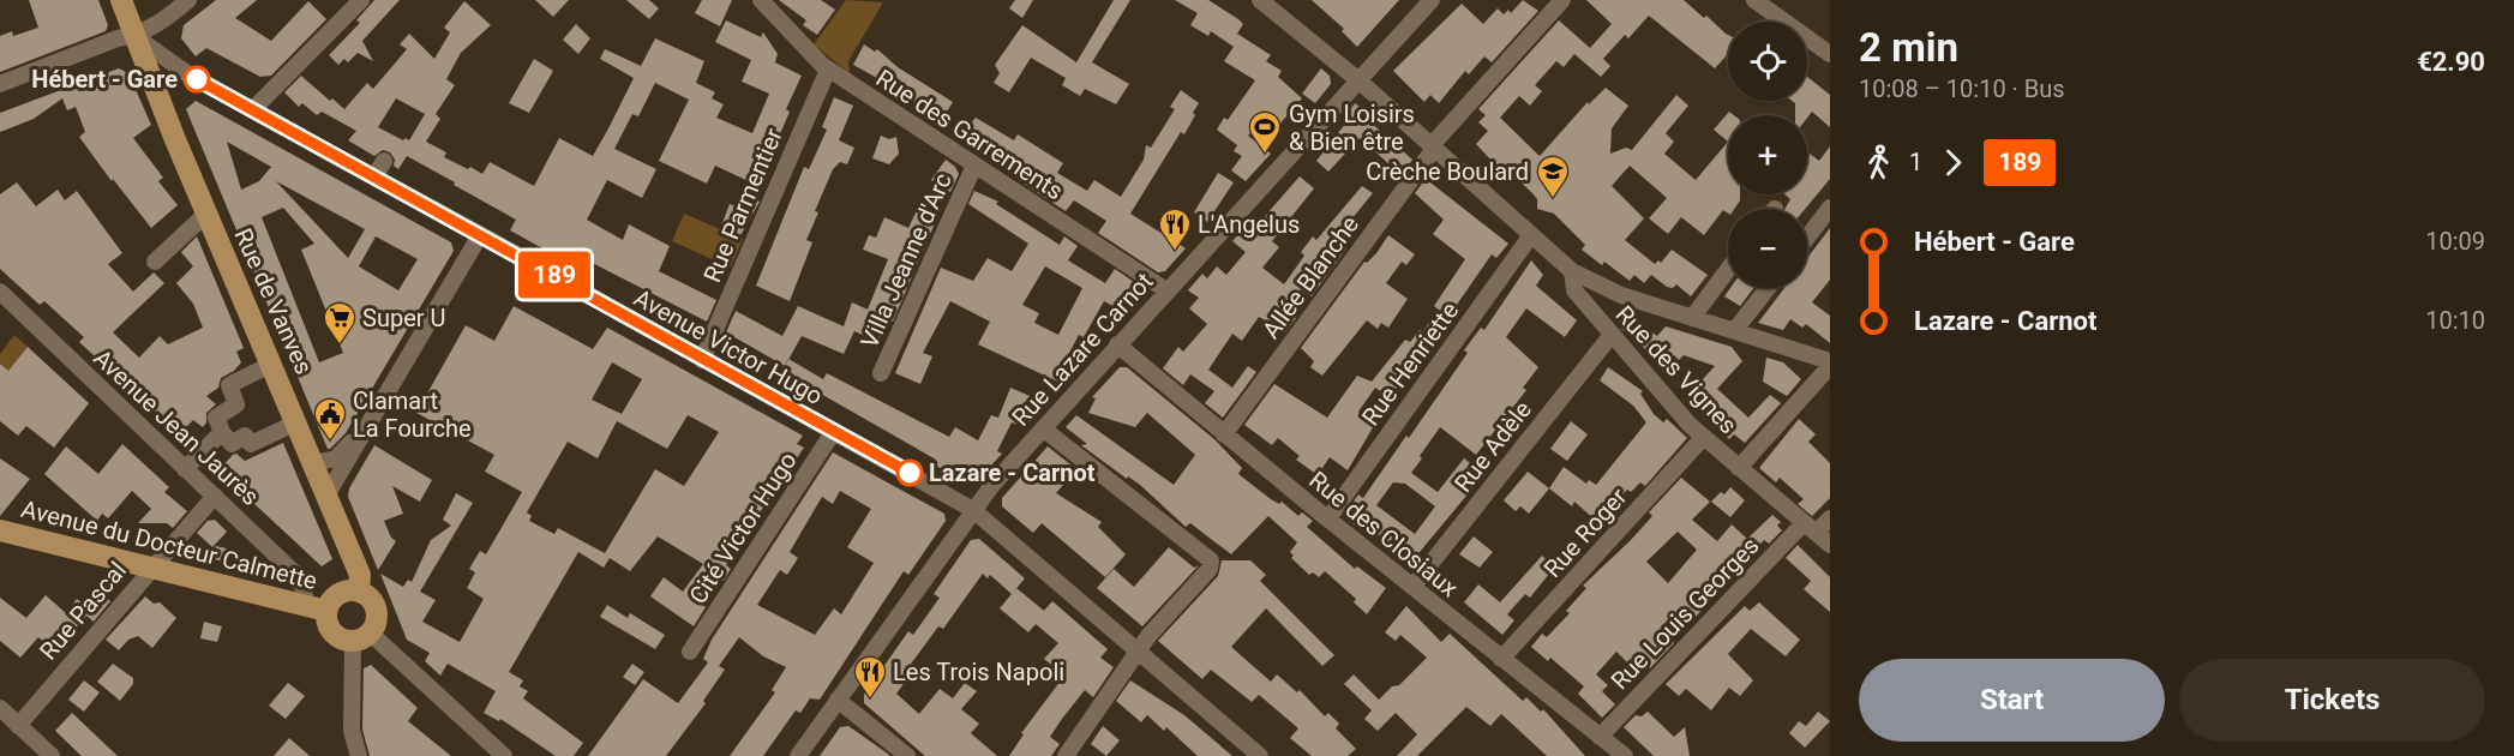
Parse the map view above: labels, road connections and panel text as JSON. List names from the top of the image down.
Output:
{
  "streets": {
    "main road": ["Rue de Vanves", "Avenue du Docteur Calmette"],
    "street": [
      "Rue des Garrements",
      "Rue Parmentier",
      "Villa Jeanne d'Arc",
      "Allée Blanche",
      "Avenue Victor Hugo",
      "Rue Lazare Carnot",
      "Rue Henriette",
      "Rue des Vignes",
      "Avenue Jean Jaurès",
      "Rue Adèle",
      "Cité Victor Hugo",
      "Rue Roger",
      "Rue des Closiaux",
      "Rue Pascal",
      "Rue Louis Georges"
    ]
  },
  "crossings": [
    ["Rue des Garrements", "Rue Parmentier"],
    ["Rue des Garrements", "Villa Jeanne d'Arc"],
    ["Rue des Garrements", "Rue Lazare Carnot"],
    ["Rue Parmentier", "Avenue Victor Hugo"],
    ["Allée Blanche", "Rue des Closiaux"],
    ["Rue de Vanves", "Avenue Victor Hugo"],
    ["Rue de Vanves", "Avenue Jean Jaurès"],
    ["Rue de Vanves", "Avenue du Docteur Calmette"],
    ["Avenue Victor Hugo", "Rue Lazare Carnot"],
    ["Avenue Victor Hugo", "Cité Victor Hugo"],
    ["Rue Lazare Carnot", "Rue des Closiaux"],
    ["Rue Henriette", "Rue des Closiaux"],
    ["Rue des Vignes", "Rue Adèle"],
    ["Rue des Vignes", "Rue Roger"],
    ["Rue des Vignes", "Rue Louis Georges"],
    ["Avenue Jean Jaurès", "Avenue du Docteur Calmette"],
    ["Avenue Jean Jaurès", "Rue Pascal"],
    ["Rue Adèle", "Rue des Closiaux"],
    ["Rue Roger", "Rue des Closiaux"],
    ["Rue des Closiaux", "Rue Louis Georges"],
    ["Avenue du Docteur Calmette", "Rue Pascal"]
  ],
  "places": {
    "other": ["Hébert - Gare", "Lazare - Carnot"],
    "sports": ["Gym Loisirs & Bien être"],
    "school or university": ["Crèche Boulard"],
    "restaurant": ["L'Angelus", "Les Trois Napoli"],
    "supermarket": ["Super U"],
    "public building": ["Clamart La Fourche"]
  },
  "lines": ["bus line 189"],
  "page": {
    "on_map": "189",
    "heading": ["2 min", "10:08 – 10:10 · Bus", "€2.90"],
    "map_buttons": ["+", "−"],
    "legs": ["1", "189"],
    "list": [
      {
        "name": "Hébert - Gare",
        "value": "10:09"
      },
      {
        "name": "Lazare - Carnot",
        "value": "10:10"
      }
    ],
    "buttons": ["Start", "Tickets"]
  }
}
